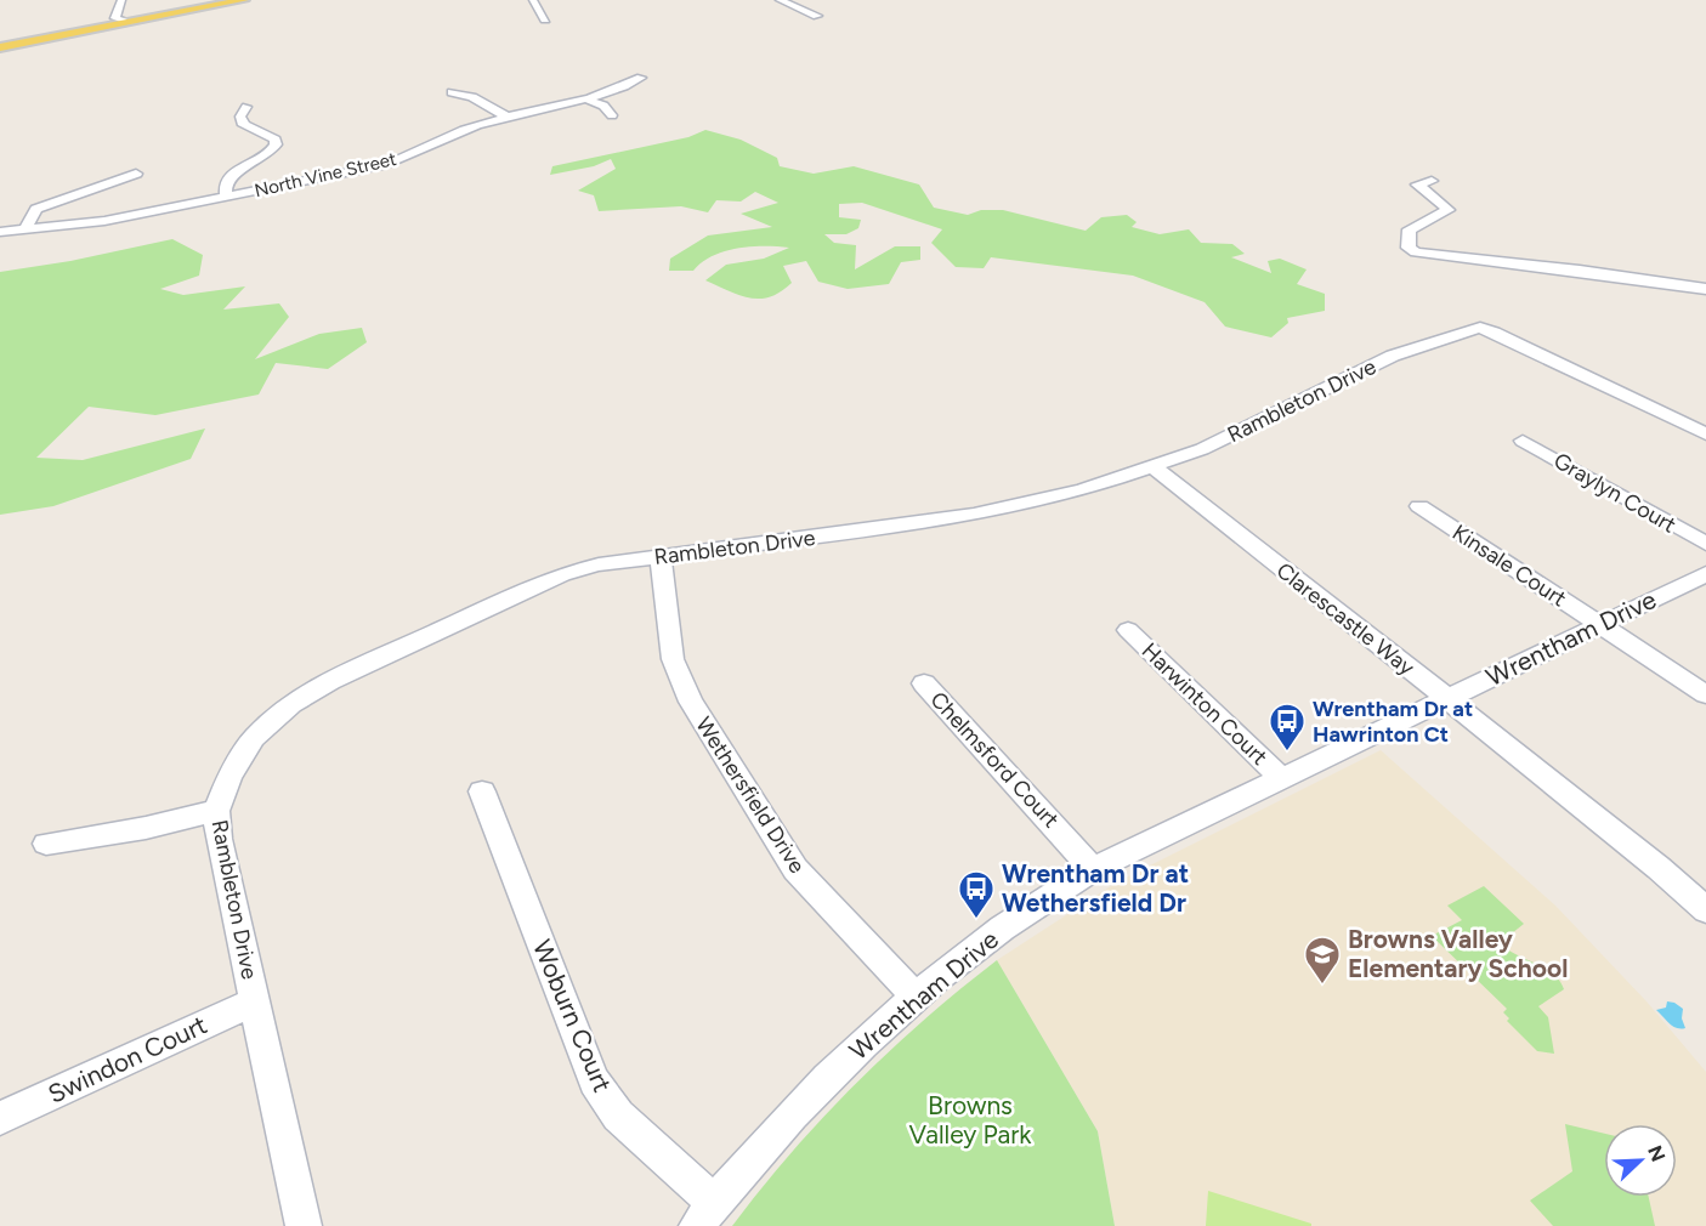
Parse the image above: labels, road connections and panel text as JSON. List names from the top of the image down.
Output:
{
  "streets": {
    "street": [
      "North Vine Street",
      "Rambleton Drive",
      "Graylyn Court",
      "Kinsale Court",
      "Clarescastle Way",
      "Wrentham Drive",
      "Harwinton Court",
      "Chelmsford Court",
      "Wethersfield Drive",
      "Woburn Court",
      "Swindon Court"
    ]
  },
  "crossings": [
    ["Rambleton Drive", "Clarescastle Way"],
    ["Rambleton Drive", "Wethersfield Drive"],
    ["Rambleton Drive", "Swindon Court"],
    ["Kinsale Court", "Wrentham Drive"],
    ["Clarescastle Way", "Wrentham Drive"],
    ["Wrentham Drive", "Harwinton Court"],
    ["Wrentham Drive", "Chelmsford Court"],
    ["Wrentham Drive", "Wethersfield Drive"],
    ["Wrentham Drive", "Woburn Court"]
  ],
  "parks": ["Browns Valley Park"],
  "places": {
    "bus stop": ["Wrentham Dr at Hawrinton Ct", "Wrentham Dr at Wethersfield Dr"],
    "school or university": ["Browns Valley Elementary School"]
  },
  "north": "top right"
}
